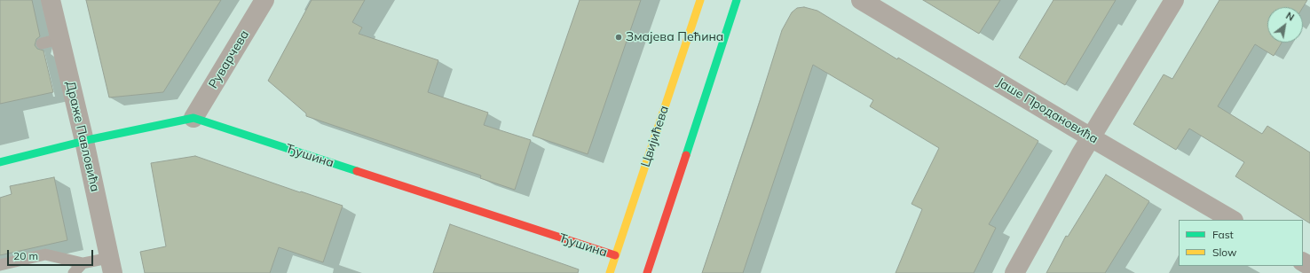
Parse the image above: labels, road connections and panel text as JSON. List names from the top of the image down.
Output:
{
  "streets": {
    "street": [
      "Руварчева",
      "Јаше Продановића",
      "Драже Павловића",
      "Цвијићева",
      "Ђушина"
    ]
  },
  "crossings": [
    ["Руварчева", "Ђушина"],
    ["Цвијићева", "Ђушина"]
  ],
  "places": ["Змајева Пећина"],
  "legend": ["Fast", "Slow"],
  "scale_bar": "20 m",
  "north": "top right"
}
